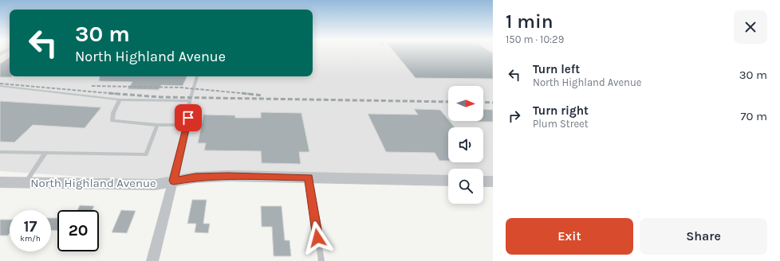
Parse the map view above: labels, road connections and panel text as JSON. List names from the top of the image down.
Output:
{
  "streets": {
    "street": ["North Highland Avenue"]
  },
  "north": "right",
  "page": {
    "heading": ["1 min", "150 m · 10:29"],
    "turn": ["30 m", "North Highland Avenue"],
    "list": [
      {
        "name": "Turn left",
        "note": "North Highland Avenue",
        "value": "30 m"
      },
      {
        "name": "Turn right",
        "note": "Plum Street",
        "value": "70 m"
      }
    ],
    "speed": "17 km/h",
    "limit": "20",
    "buttons": ["Exit", "Share"]
  }
}
